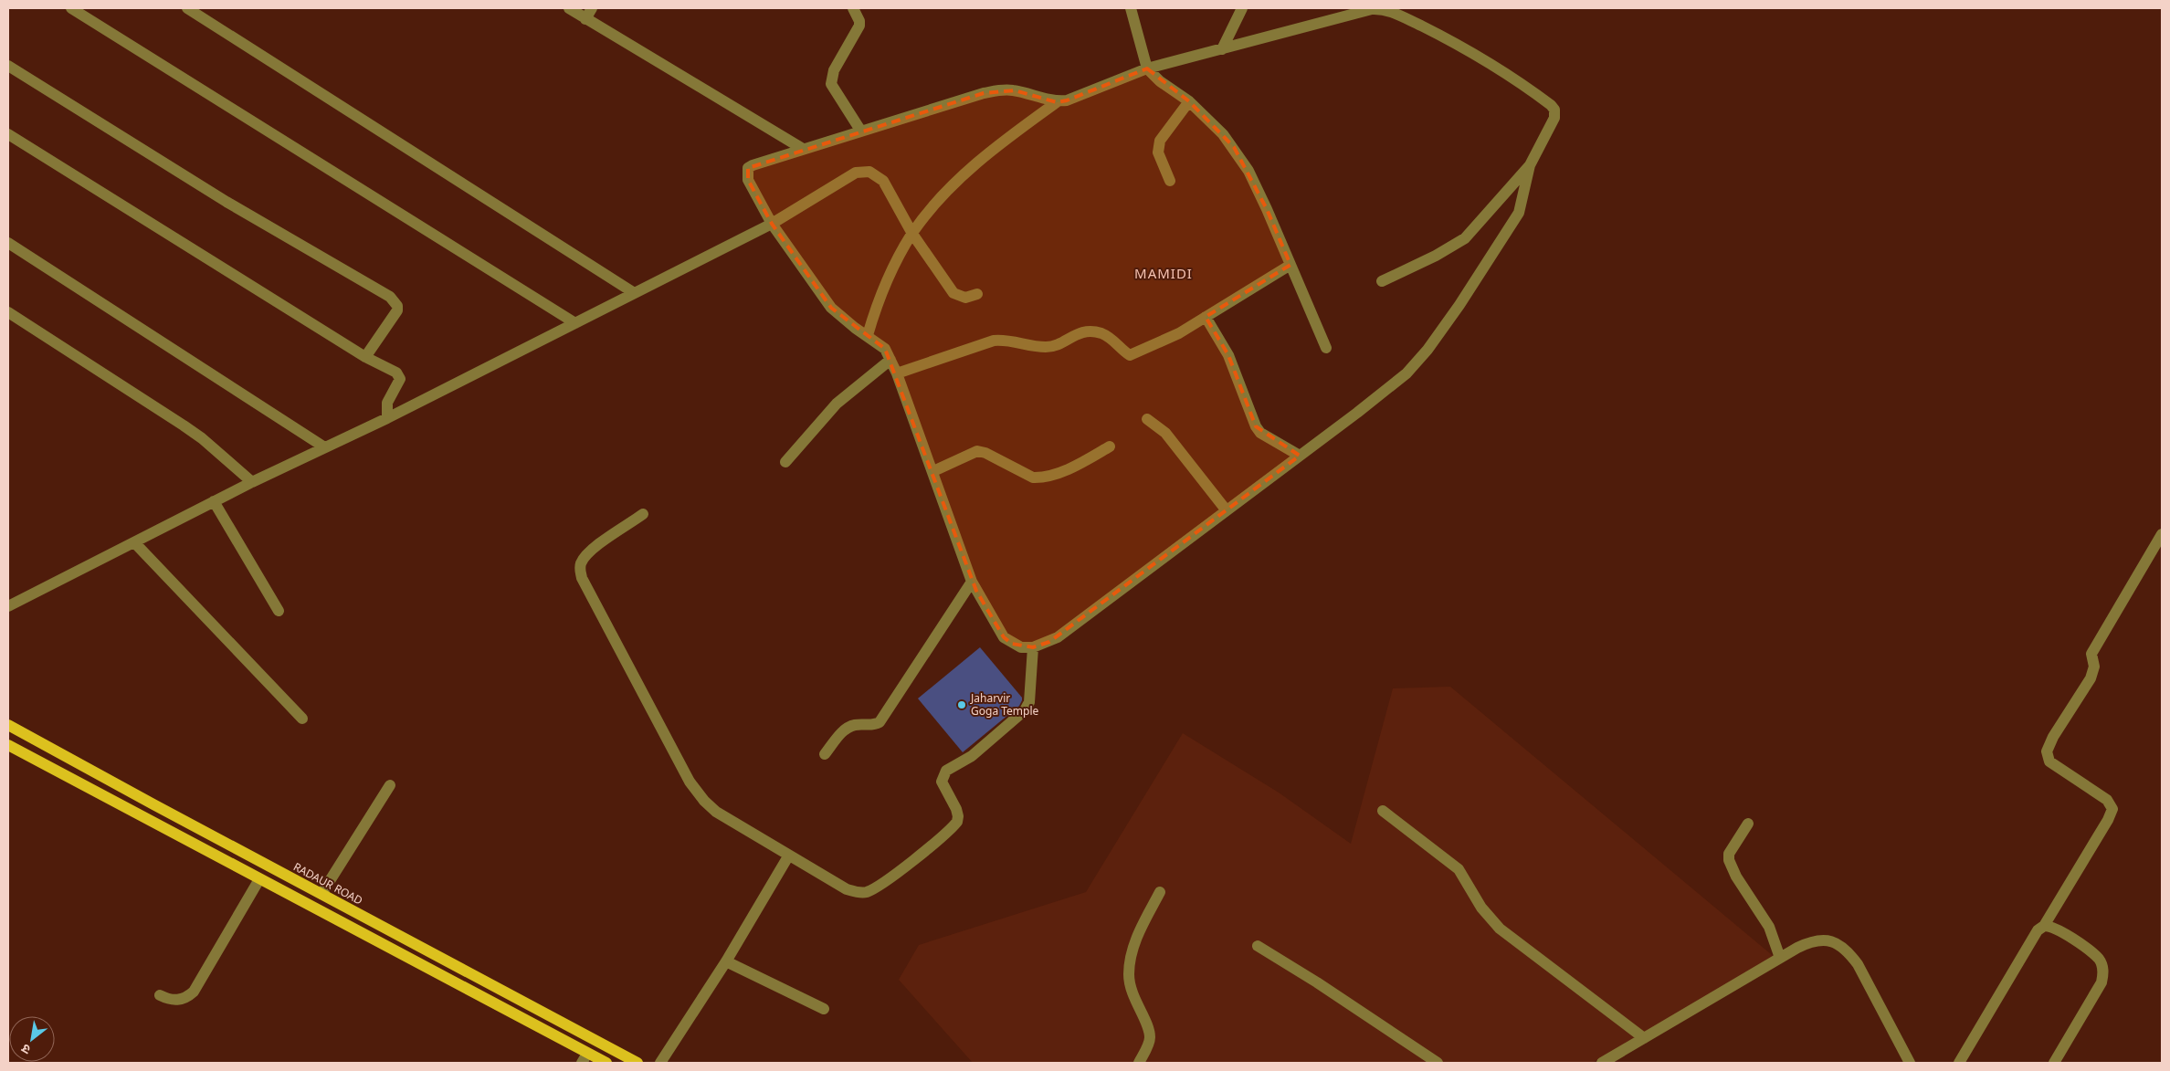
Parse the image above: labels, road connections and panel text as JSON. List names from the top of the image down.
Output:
{
  "streets": {
    "main road": ["RADAUR ROAD"]
  },
  "districts": ["MAMIDI"],
  "places": ["Jaharvir Goga Temple"],
  "north": "bottom left"
}
